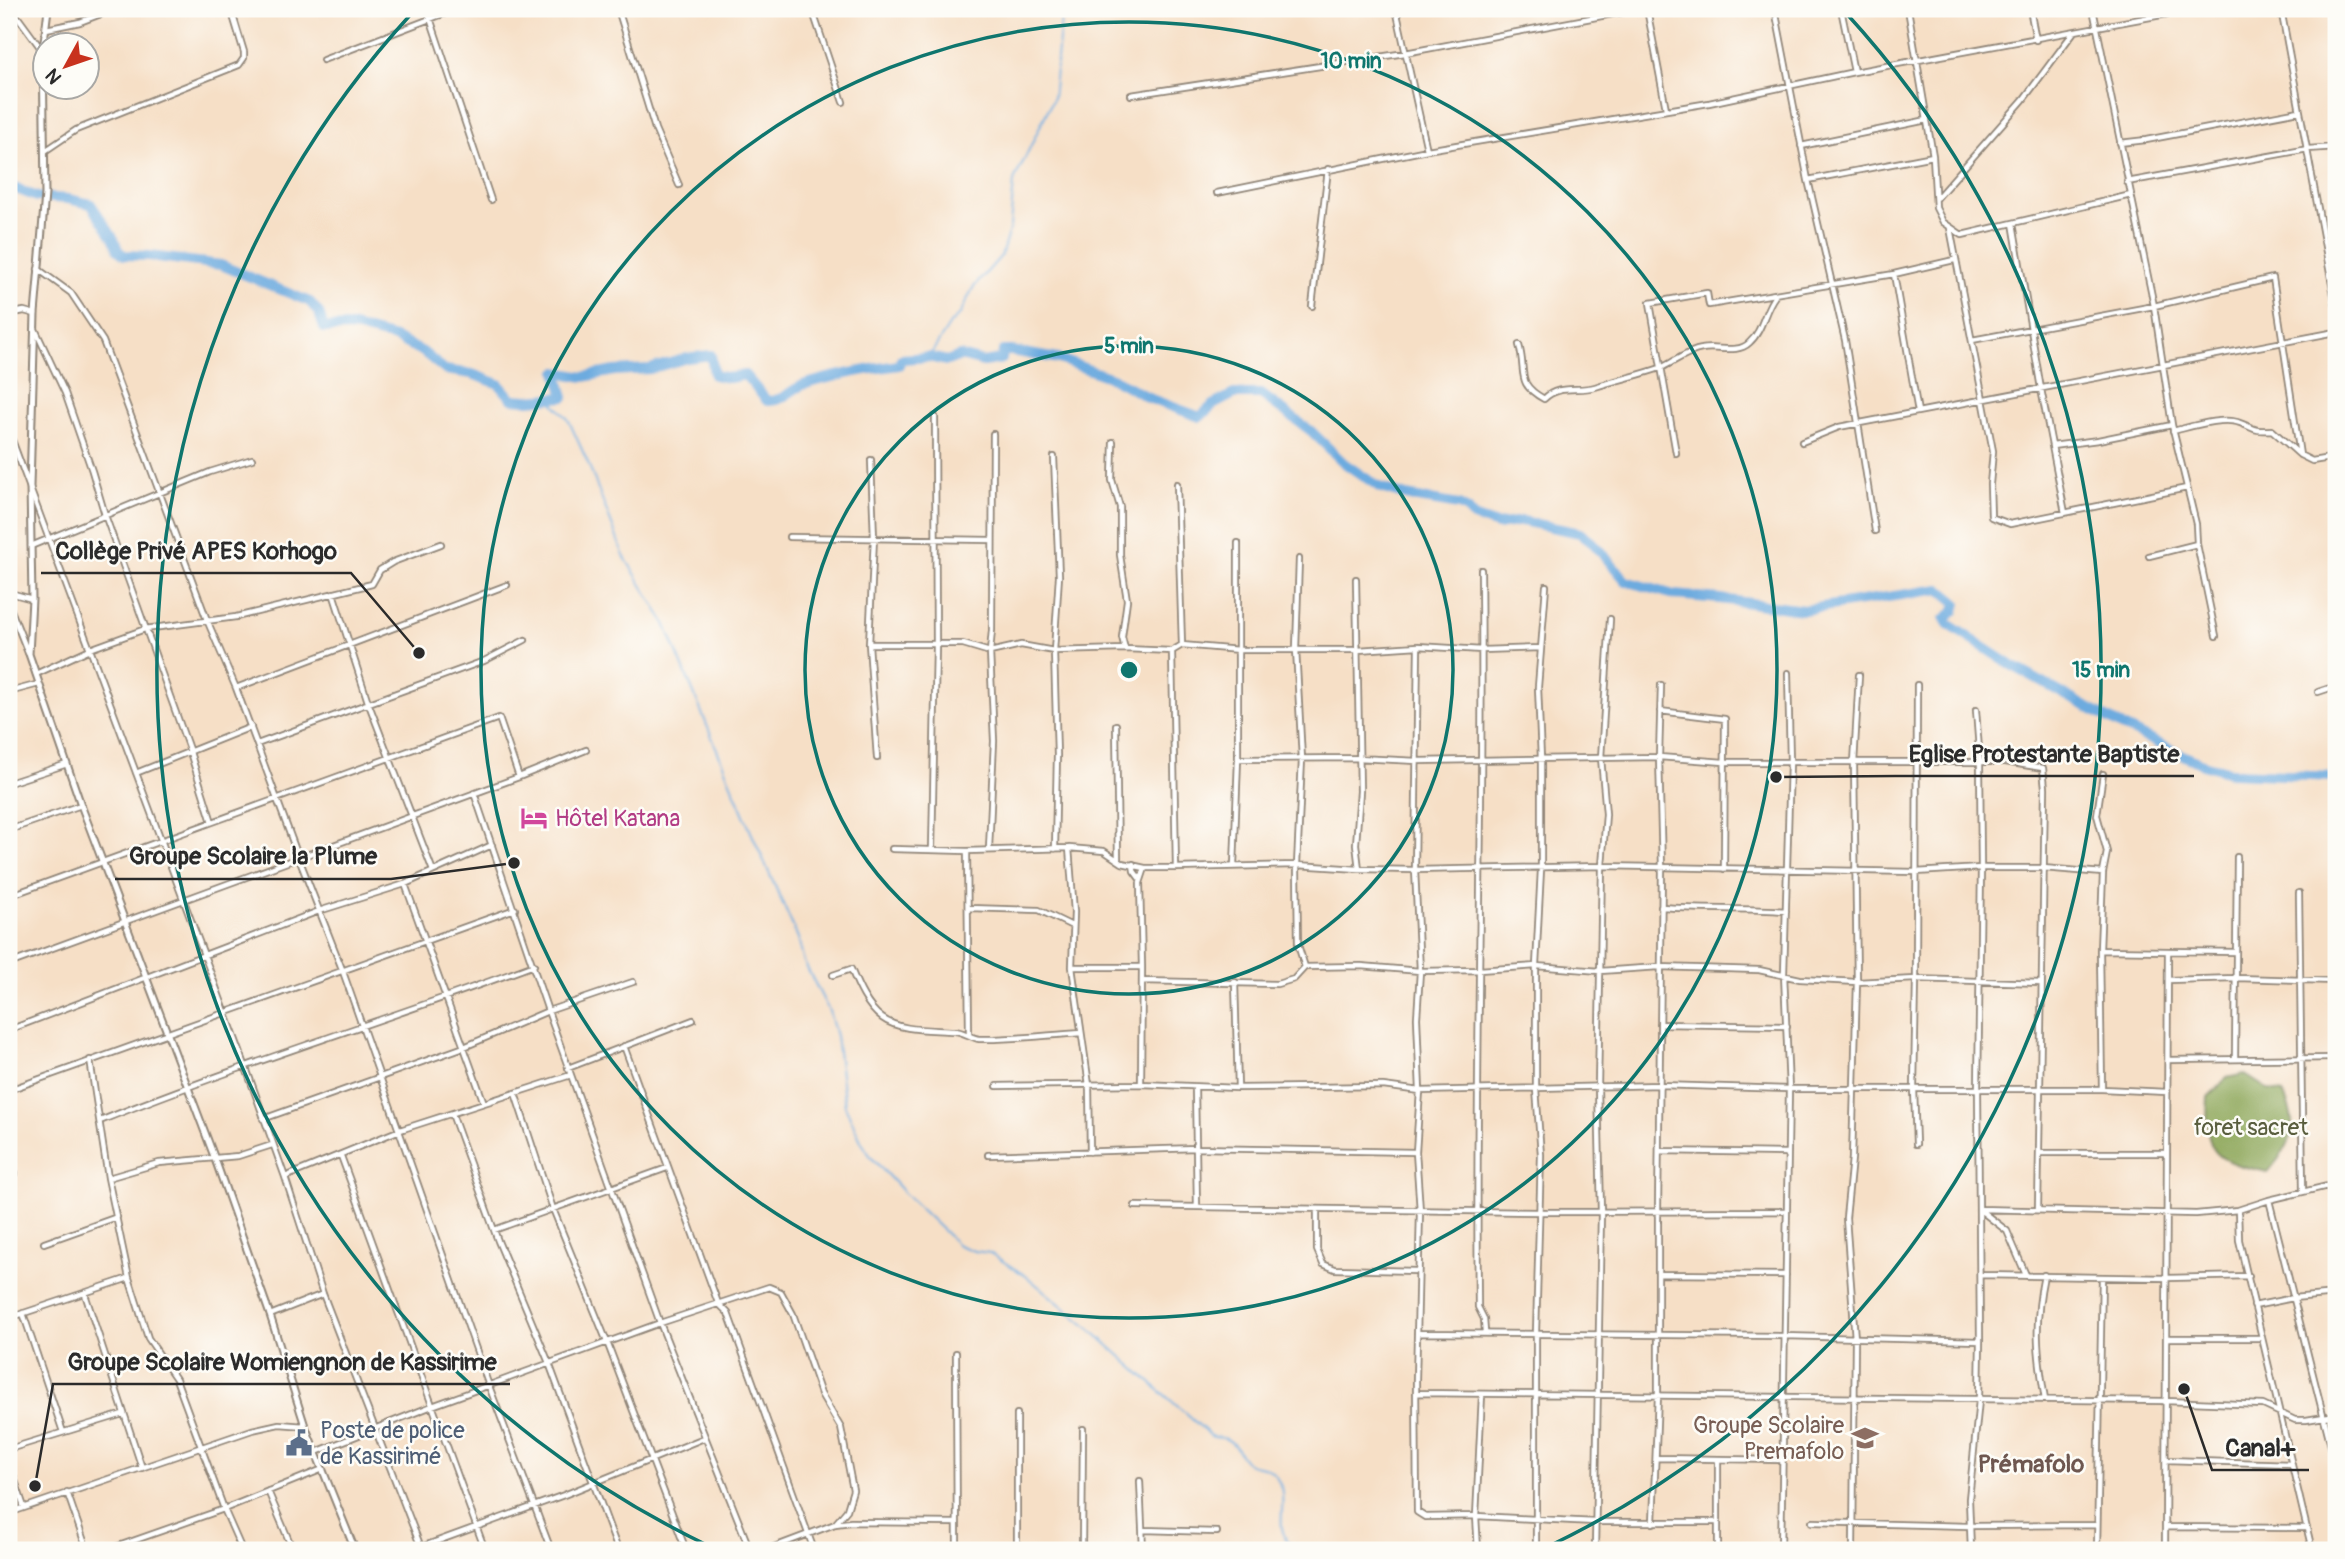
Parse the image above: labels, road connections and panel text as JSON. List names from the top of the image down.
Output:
{
  "districts": ["Prémafolo"],
  "parks": ["foret sacret"],
  "places": {
    "other": [
      "Collège Privé APES Korhogo",
      "Eglise Protestante Baptiste",
      "Groupe Scolaire la Plume",
      "Canal+",
      "Groupe Scolaire Womiengnon de Kassirime"
    ],
    "hotel": ["Hôtel Katana"],
    "school or university": ["Groupe Scolaire Premafolo"],
    "public building": ["Poste de police de Kassirimé"]
  },
  "north": "bottom left",
  "rings": ["10 min", "5 min", "15 min"]
}
